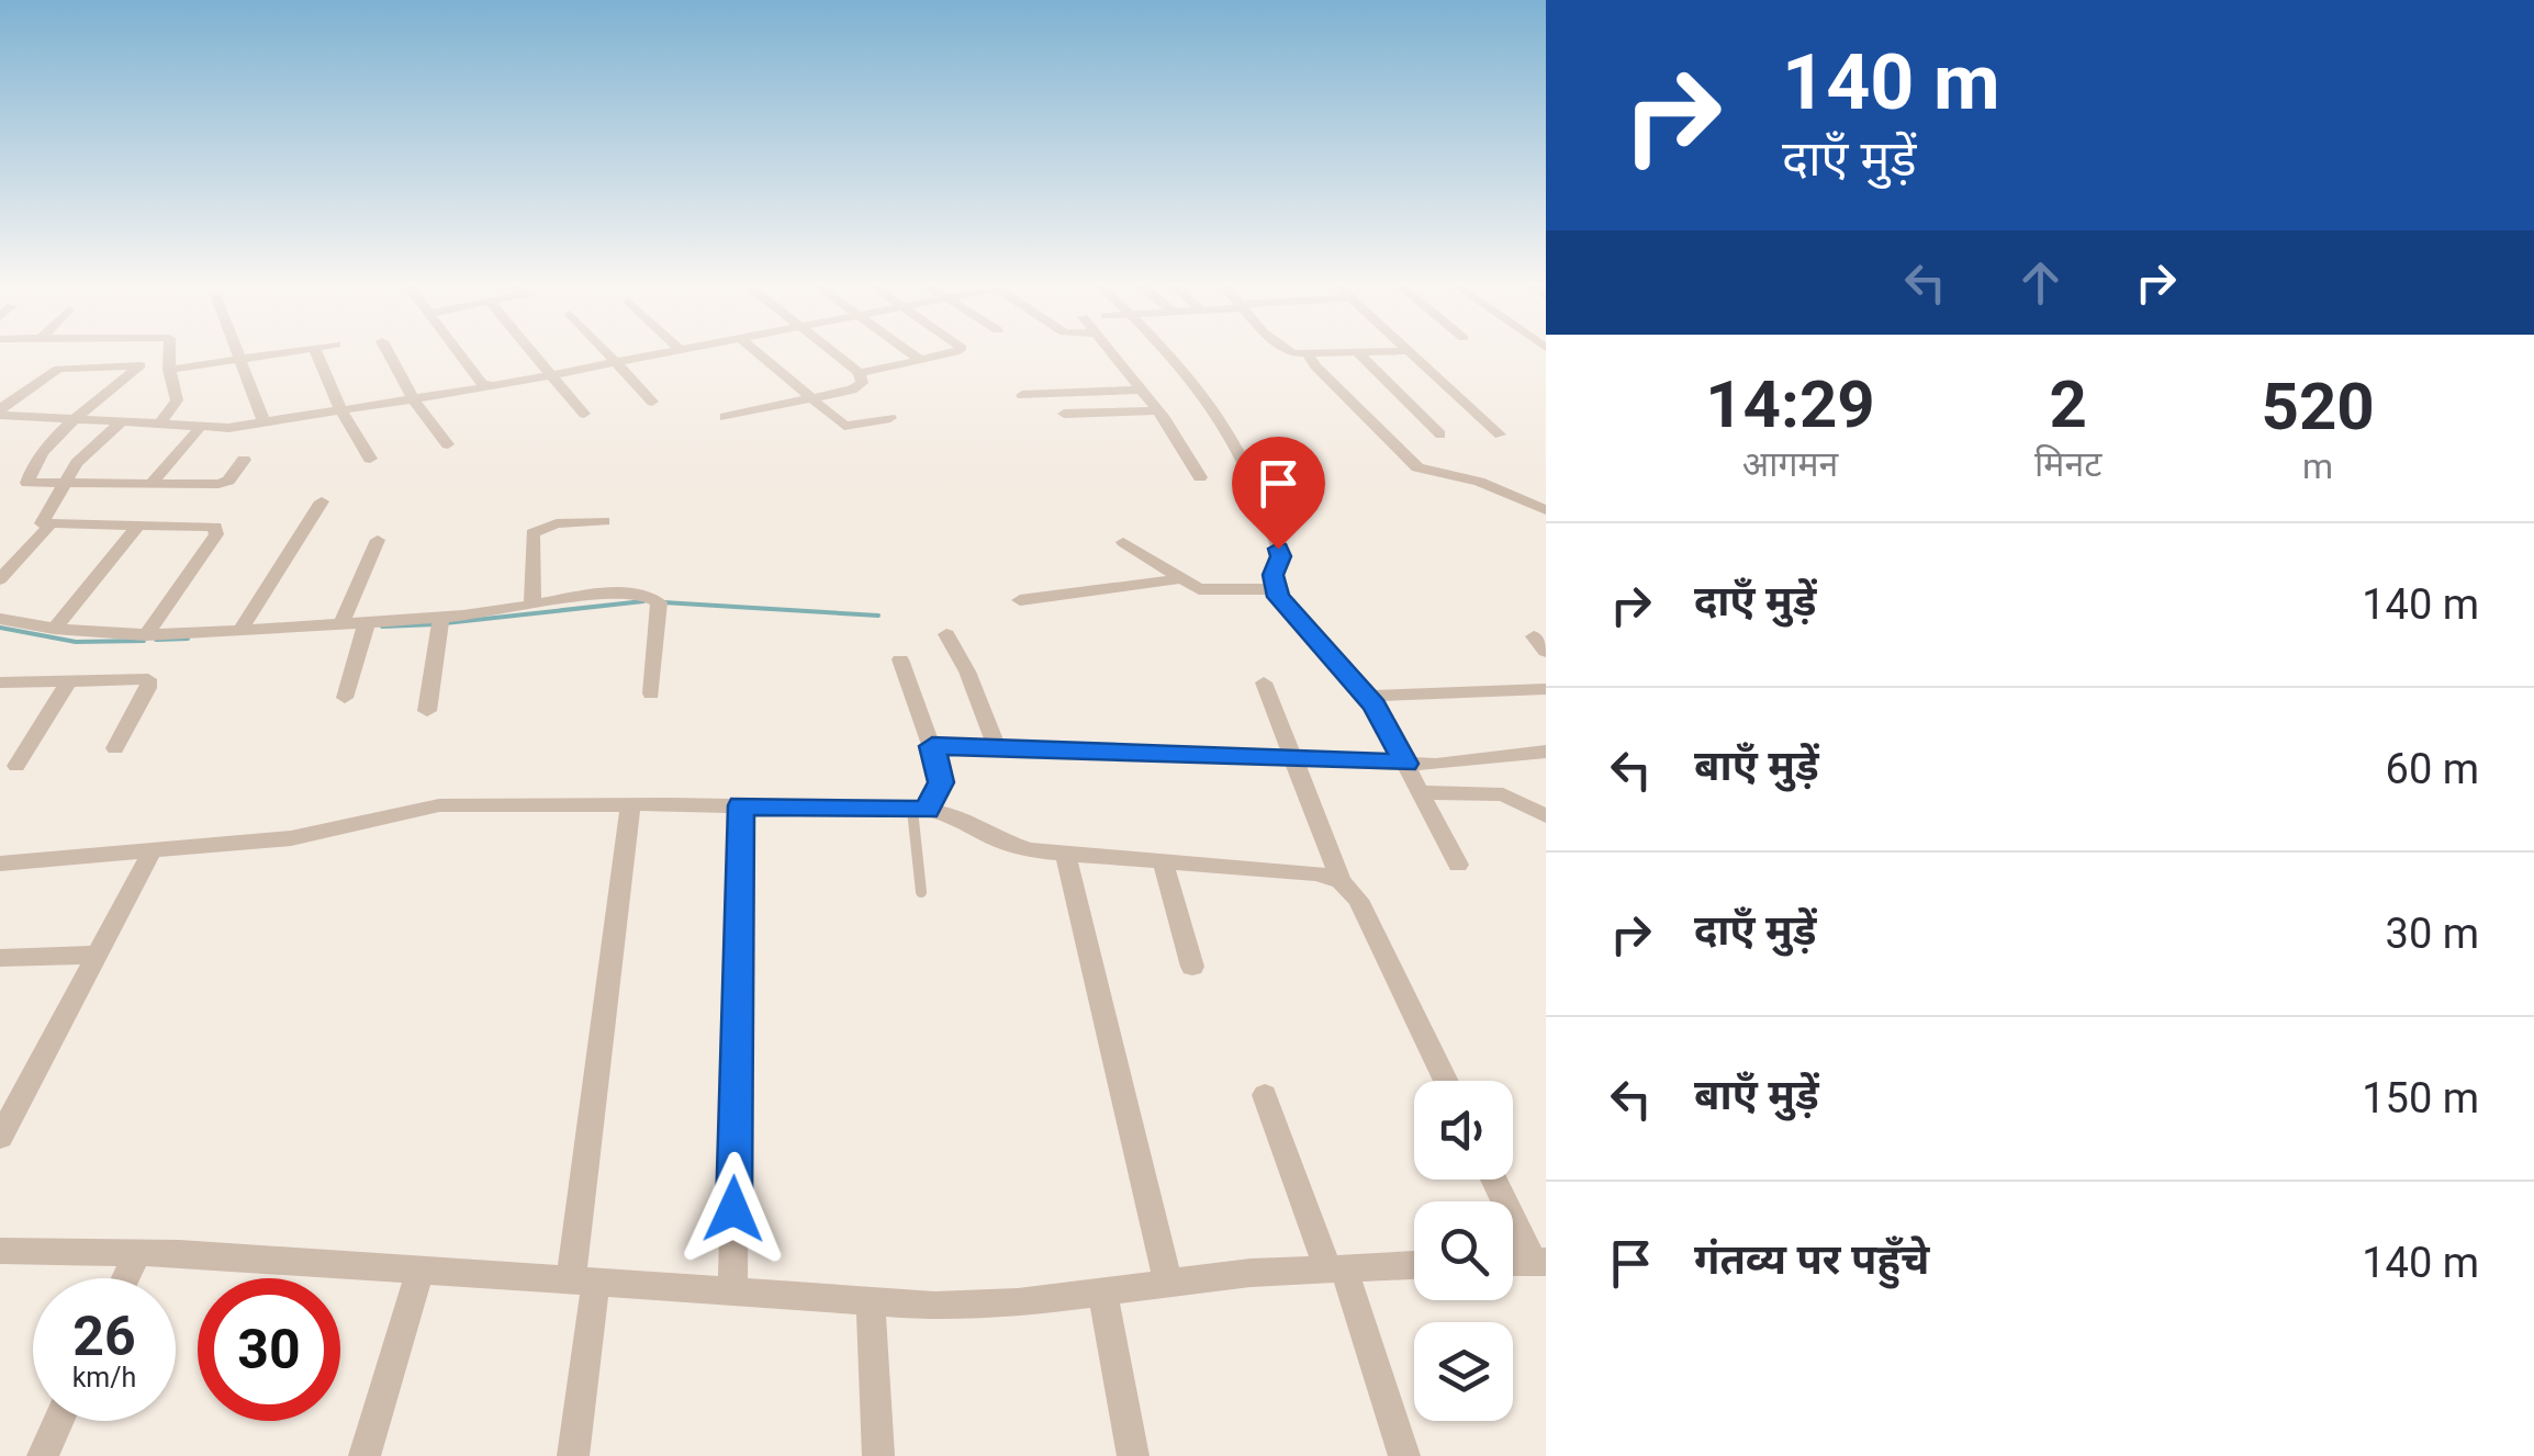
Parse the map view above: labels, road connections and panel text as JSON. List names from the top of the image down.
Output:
{
  "page": {
    "turn": ["140 m", "दाएँ मुड़ें"],
    "eta": [
      "14:29",
      "आगमन",
      "2",
      "मिनट",
      "520",
      "m"
    ],
    "list": [
      {
        "name": "दाएँ मुड़ें",
        "value": "140 m"
      },
      {
        "name": "बाएँ मुड़ें",
        "value": "60 m"
      },
      {
        "name": "दाएँ मुड़ें",
        "value": "30 m"
      },
      {
        "name": "बाएँ मुड़ें",
        "value": "150 m"
      },
      {
        "name": "गंतव्य पर पहुँचे",
        "value": "140 m"
      }
    ],
    "speed": "26 km/h",
    "limit": "30"
  }
}
